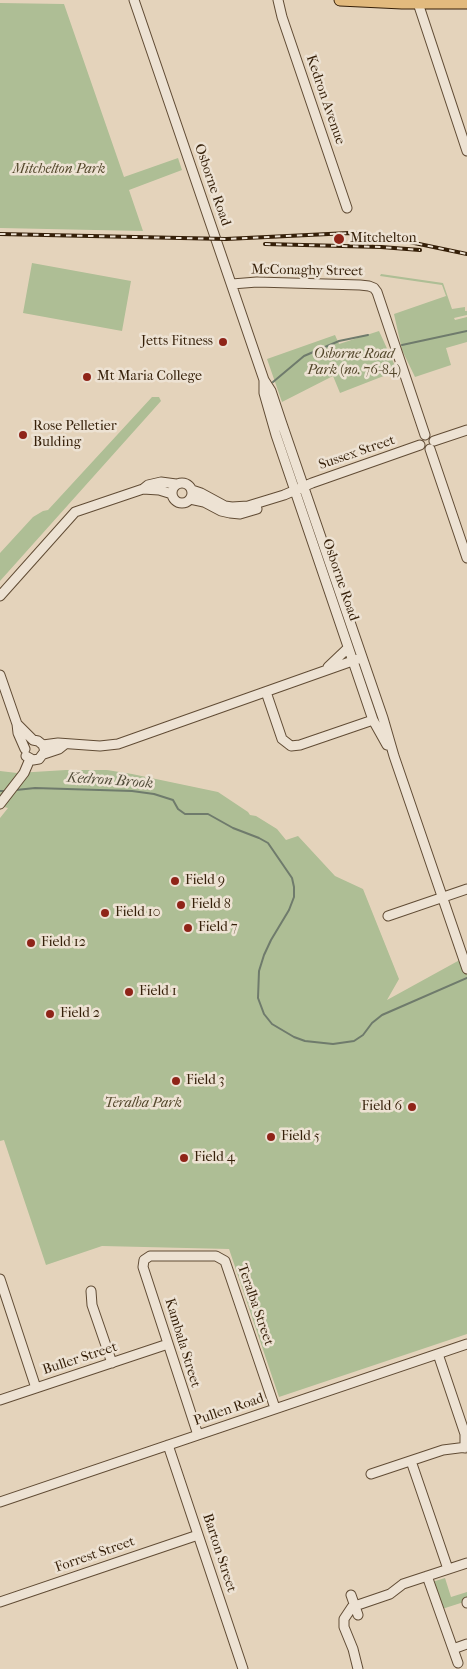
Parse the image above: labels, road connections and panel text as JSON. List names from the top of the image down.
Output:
{
  "streets": {
    "street": [
      "Kedron Avenue",
      "Osborne Road",
      "McConaghy Street",
      "Sussex Street",
      "Teralba Street",
      "Kambala Street",
      "Buller Street",
      "Pullen Road",
      "Barton Street",
      "Forrest Street"
    ]
  },
  "crossings": [
    ["Osborne Road", "McConaghy Street"],
    ["Osborne Road", "Sussex Street"],
    ["McConaghy Street", "Sussex Street"],
    ["Teralba Street", "Kambala Street"],
    ["Teralba Street", "Pullen Road"],
    ["Kambala Street", "Buller Street"],
    ["Kambala Street", "Pullen Road"],
    ["Pullen Road", "Barton Street"],
    ["Barton Street", "Forrest Street"]
  ],
  "water": ["Kedron Brook"],
  "parks": ["Mitchelton Park", "Osborne Road Park (no. 76-84)", "Teralba Park"],
  "places": [
    "Mitchelton",
    "Jetts Fitness",
    "Mt Maria College",
    "Rose Pelletier Bulding",
    "Field 9",
    "Field 8",
    "Field 10",
    "Field 7",
    "Field 12",
    "Field 1",
    "Field 2",
    "Field 3",
    "Field 6",
    "Field 5",
    "Field 4"
  ]
}
